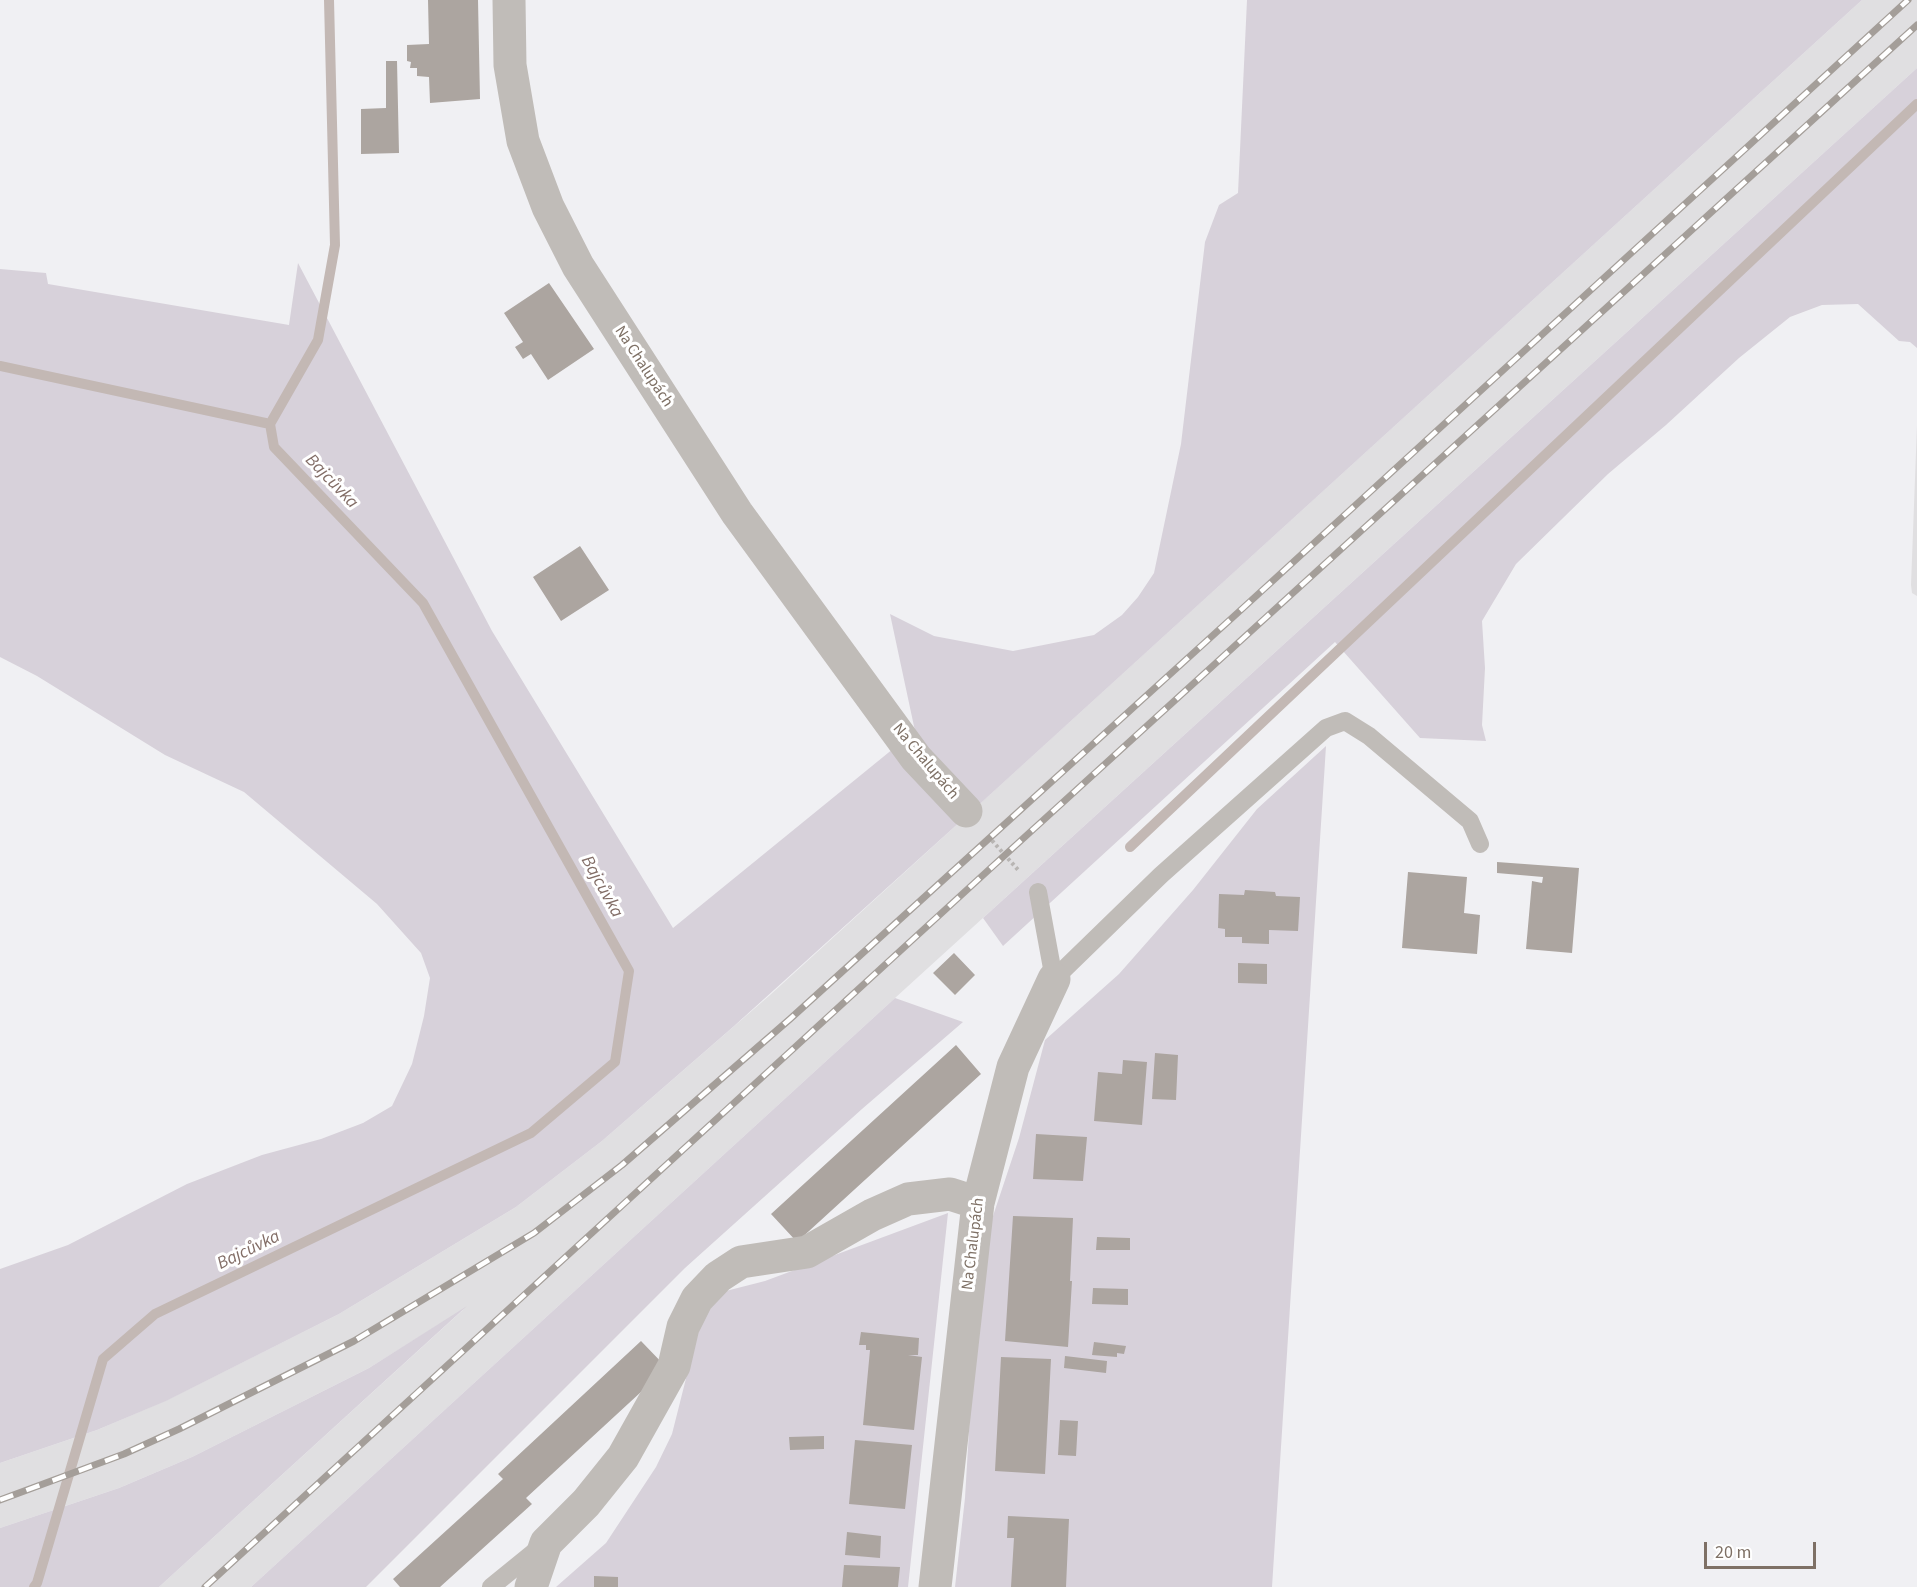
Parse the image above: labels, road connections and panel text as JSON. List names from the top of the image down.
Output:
{
  "streets": {
    "street": ["Na Chalupách"]
  },
  "water": ["Bajcůvka"],
  "scale_bar": "20 m"
}
